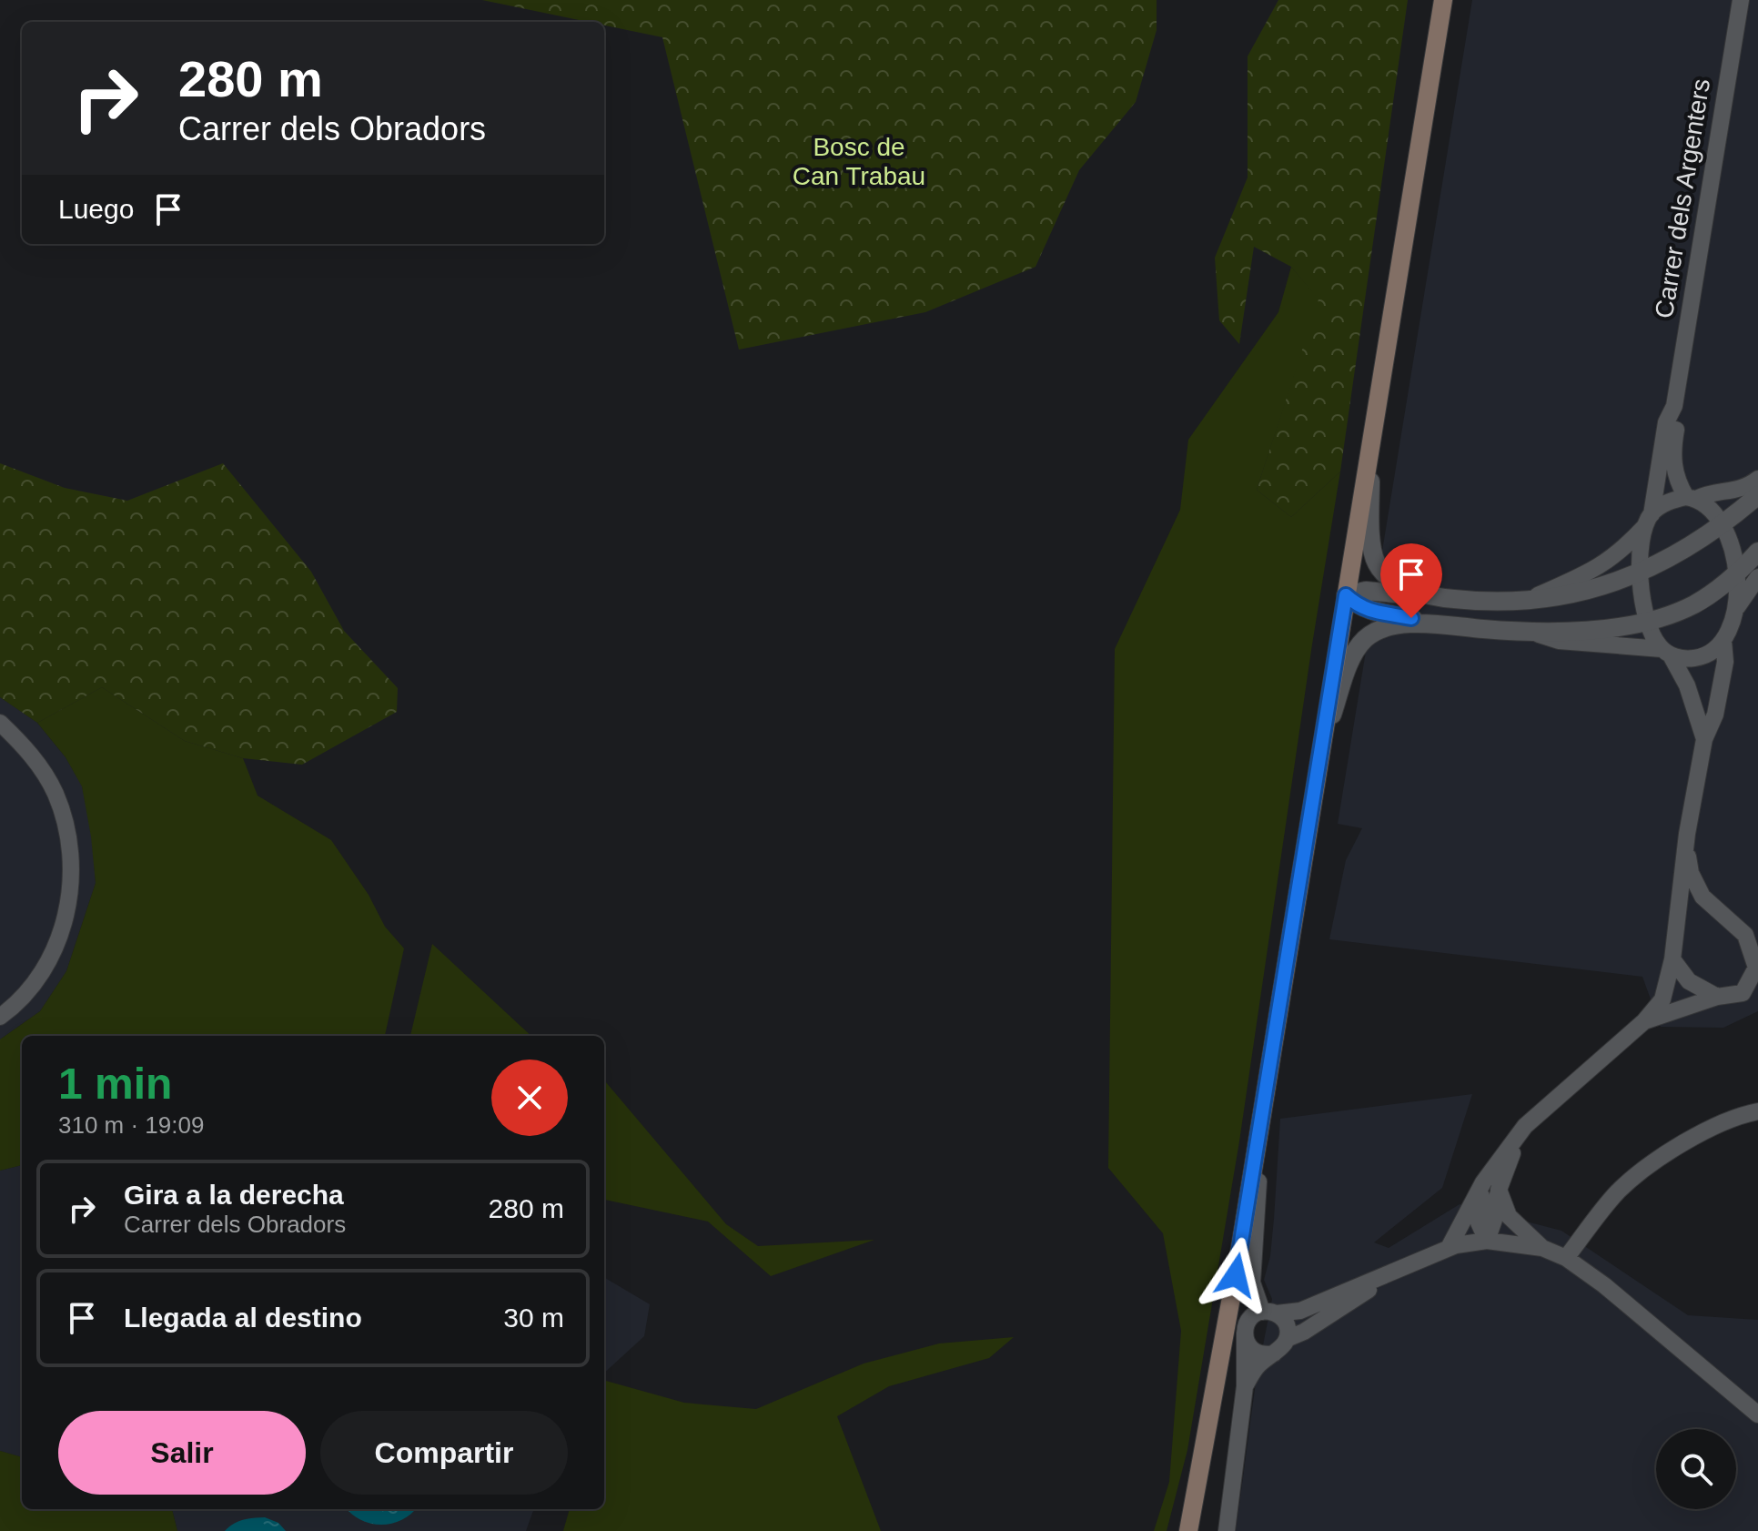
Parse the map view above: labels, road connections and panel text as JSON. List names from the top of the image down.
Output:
{
  "streets": {
    "street": ["Carrer dels Argenters"]
  },
  "parks": ["Bosc de Can Trabau"],
  "page": {
    "turn": ["280 m", "Carrer dels Obradors"],
    "then": "Luego",
    "heading": ["1 min", "310 m · 19:09"],
    "list": [
      {
        "name": "Gira a la derecha",
        "note": "Carrer dels Obradors",
        "value": "280 m"
      },
      {
        "name": "Llegada al destino",
        "value": "30 m"
      }
    ],
    "buttons": ["Salir", "Compartir"]
  }
}
